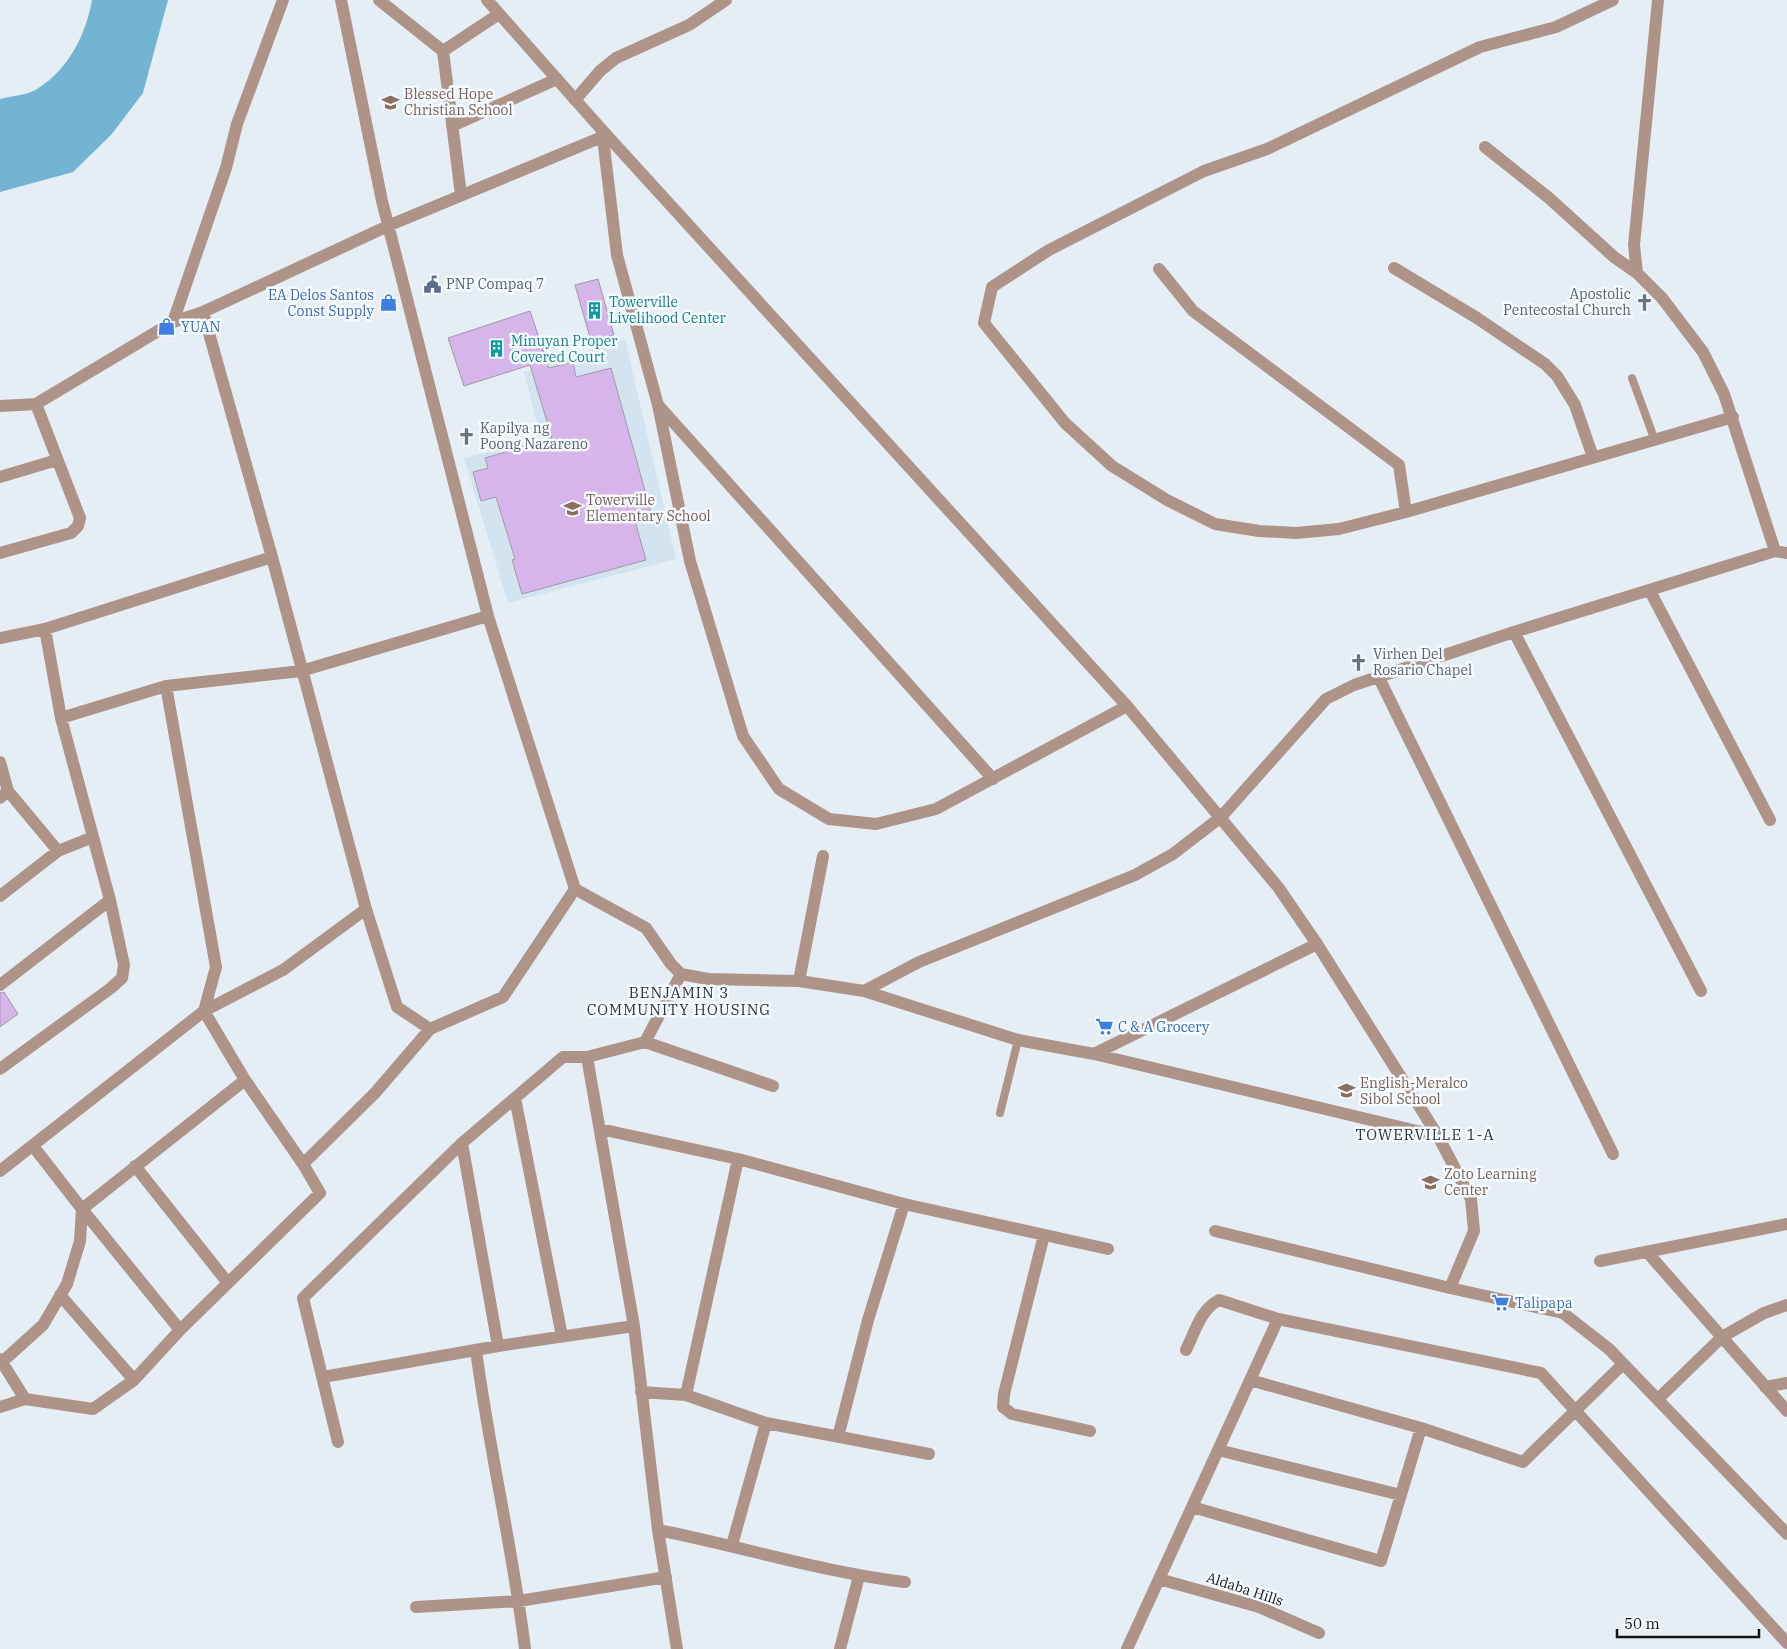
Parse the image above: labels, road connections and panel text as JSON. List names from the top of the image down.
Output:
{
  "streets": {
    "street": ["Aldaba Hills"]
  },
  "districts": ["BENJAMIN 3 COMMUNITY HOUSING", "TOWERVILLE 1-A"],
  "places": {
    "school or university": [
      "Blessed Hope Christian School",
      "Towerville Elementary School",
      "English-Meralco Sibol School",
      "Zoto Learning Center"
    ],
    "public building": ["PNP Compaq 7"],
    "church": ["Apostolic Pentecostal Church", "Kapilya ng Poong Nazareno", "Virhen Del Rosario Chapel"],
    "shop": ["EA Delos Santos Const Supply", "YUAN"],
    "building": ["Towerville Livelihood Center", "Minuyan Proper Covered Court"],
    "supermarket": ["C & A Grocery", "Talipapa"]
  },
  "scale_bar": "50 m"
}
